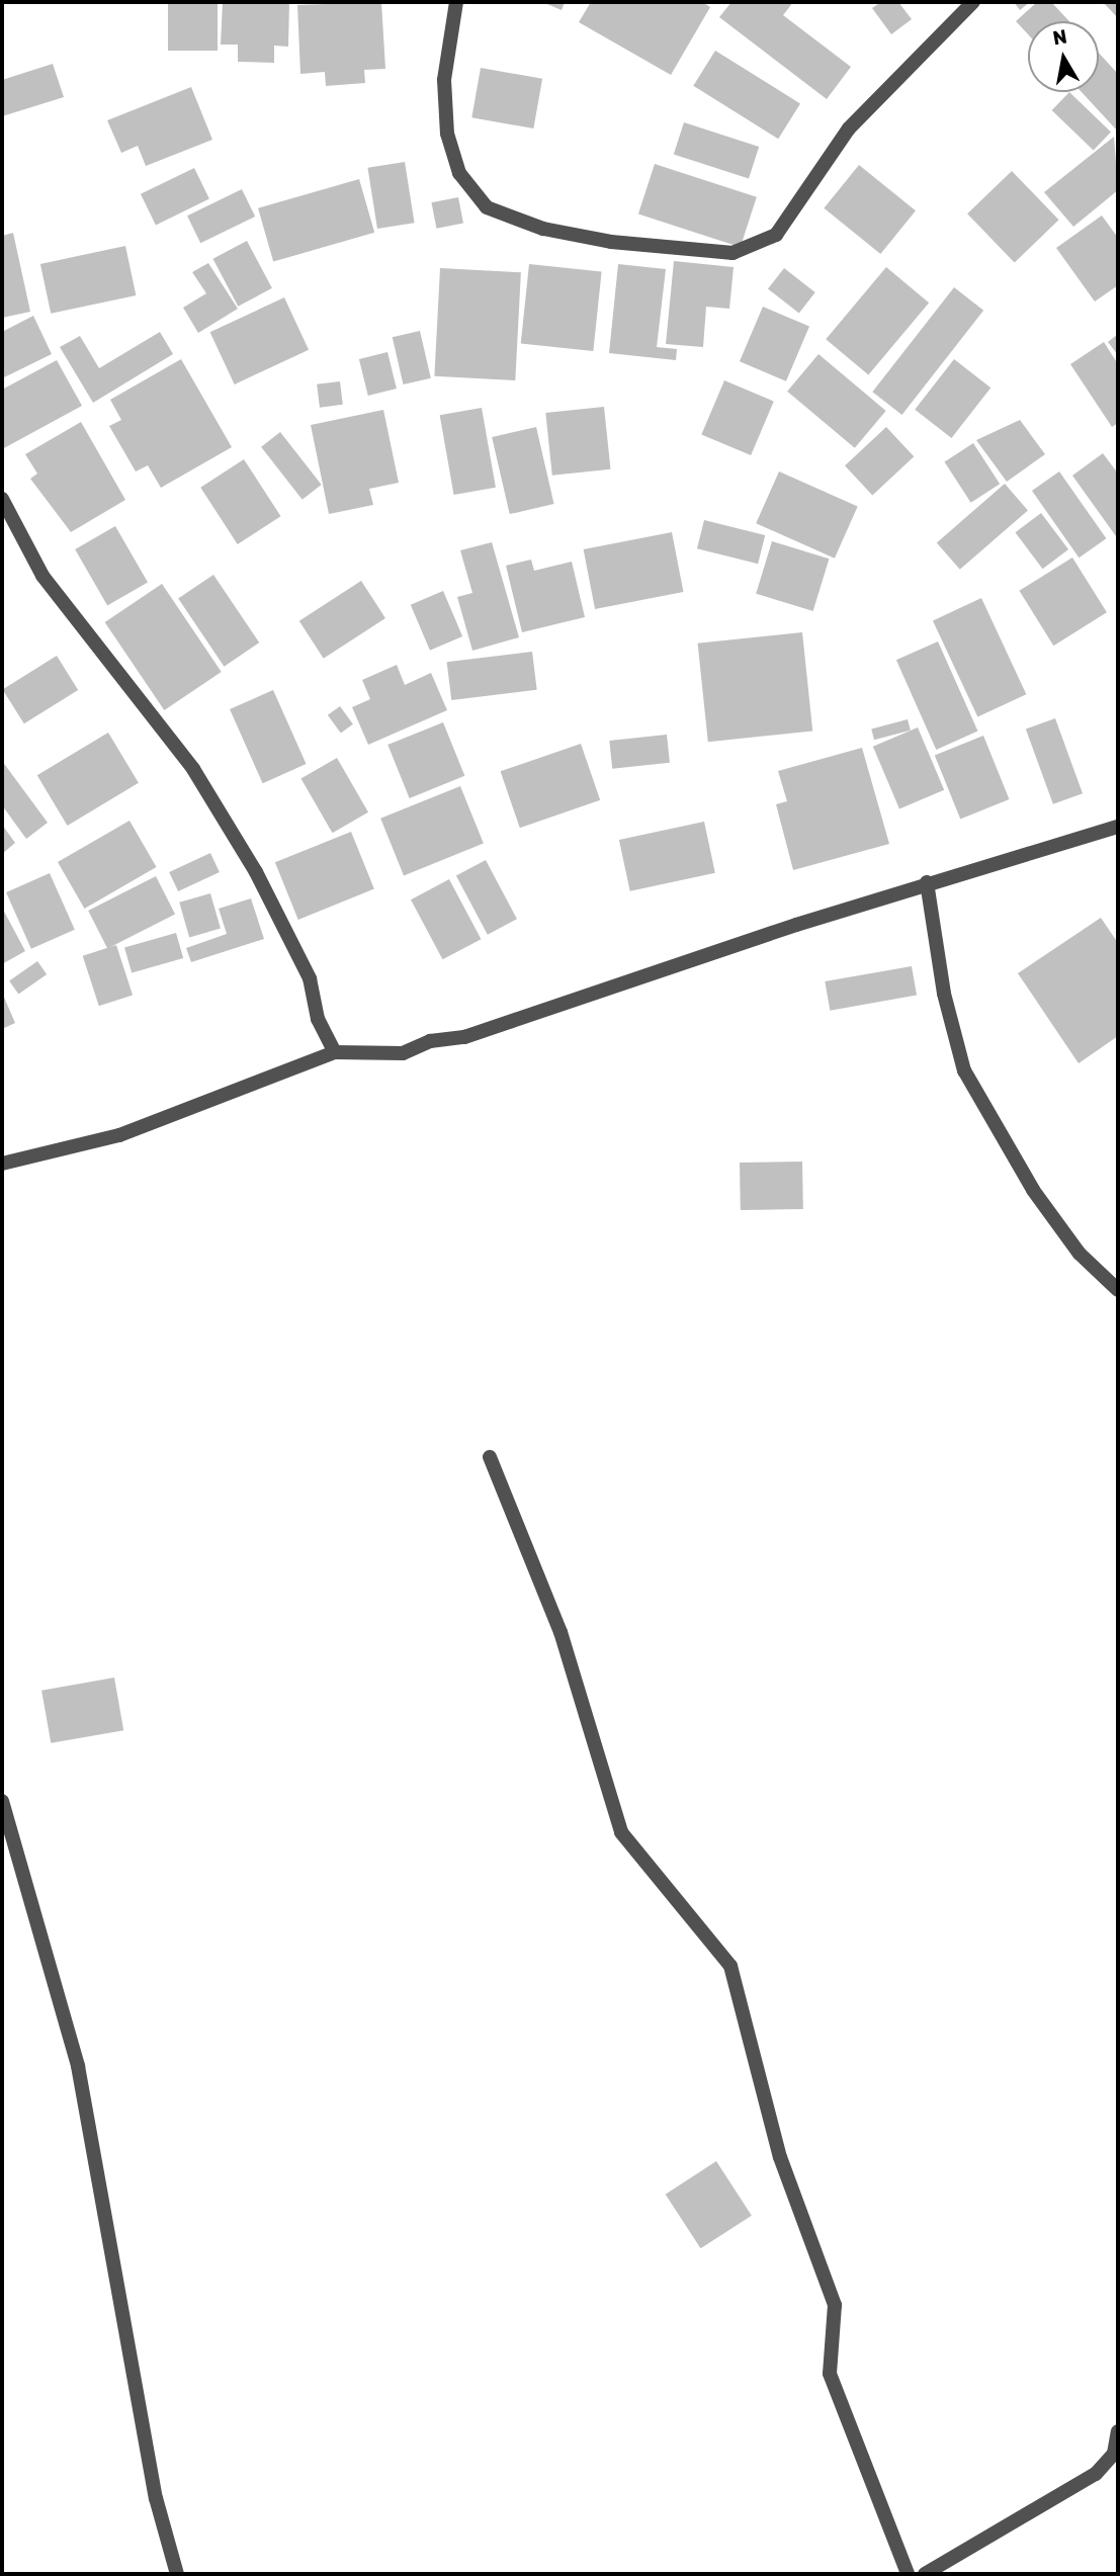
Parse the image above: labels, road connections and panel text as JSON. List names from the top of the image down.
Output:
{
  "north": "top"
}
